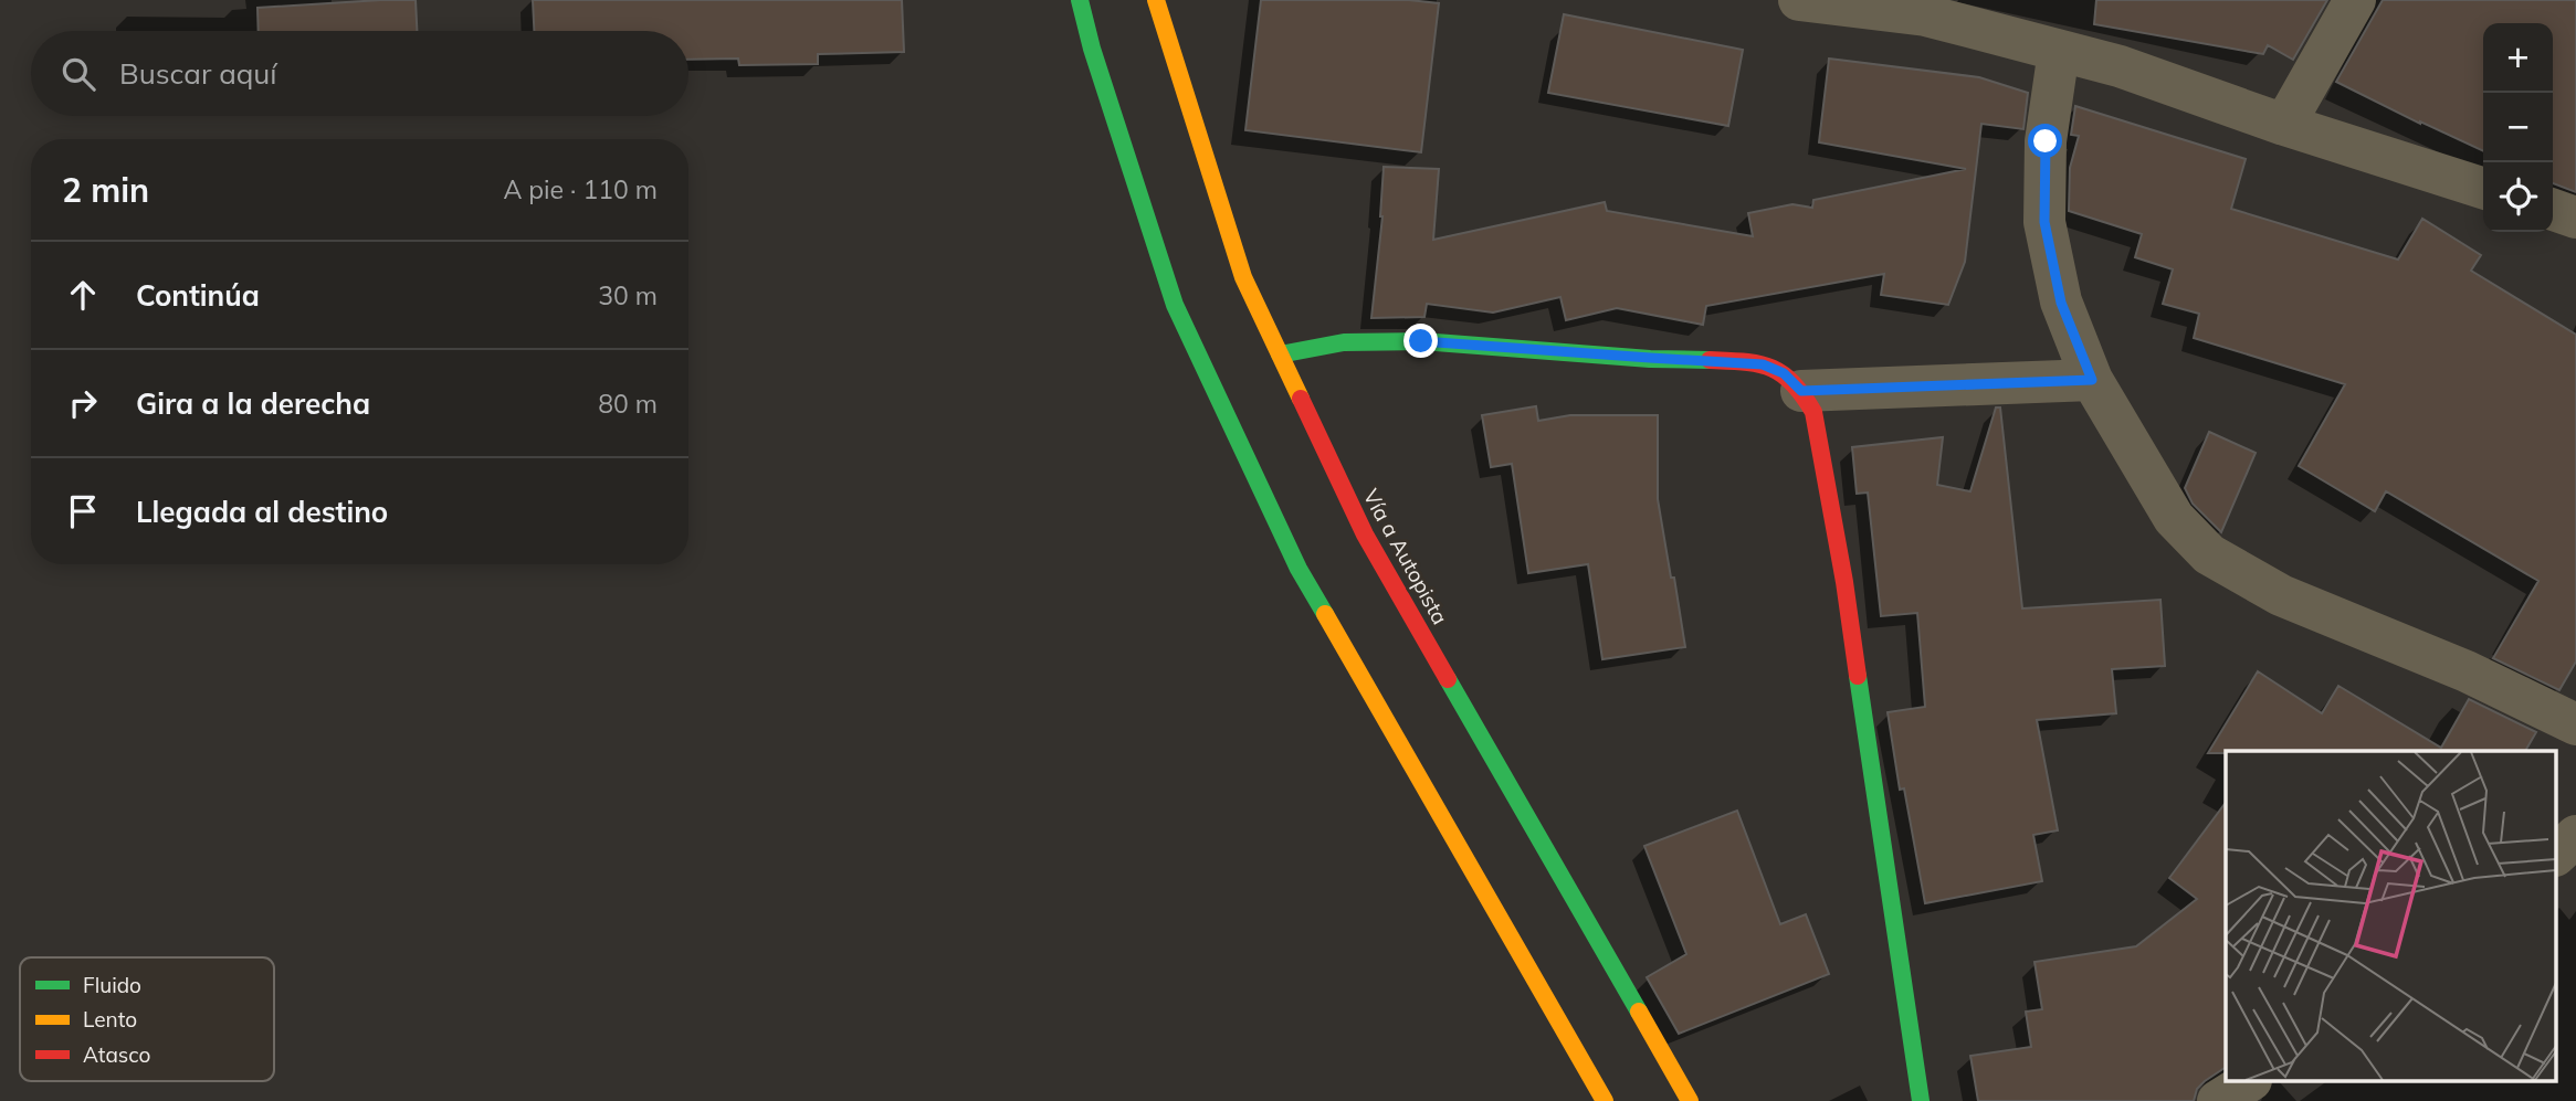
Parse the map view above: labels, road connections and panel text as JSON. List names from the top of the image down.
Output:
{
  "streets": {
    "main road": ["Vía a Autopista"]
  },
  "legend": ["Fluido", "Lento", "Atasco"],
  "page": {
    "map_buttons": ["+", "−"],
    "search": "Buscar aquí",
    "heading": ["2 min", "A pie · 110 m"],
    "list": [
      ["Continúa", "30 m"],
      ["Gira a la derecha", "80 m"],
      "Llegada al destino"
    ]
  }
}
